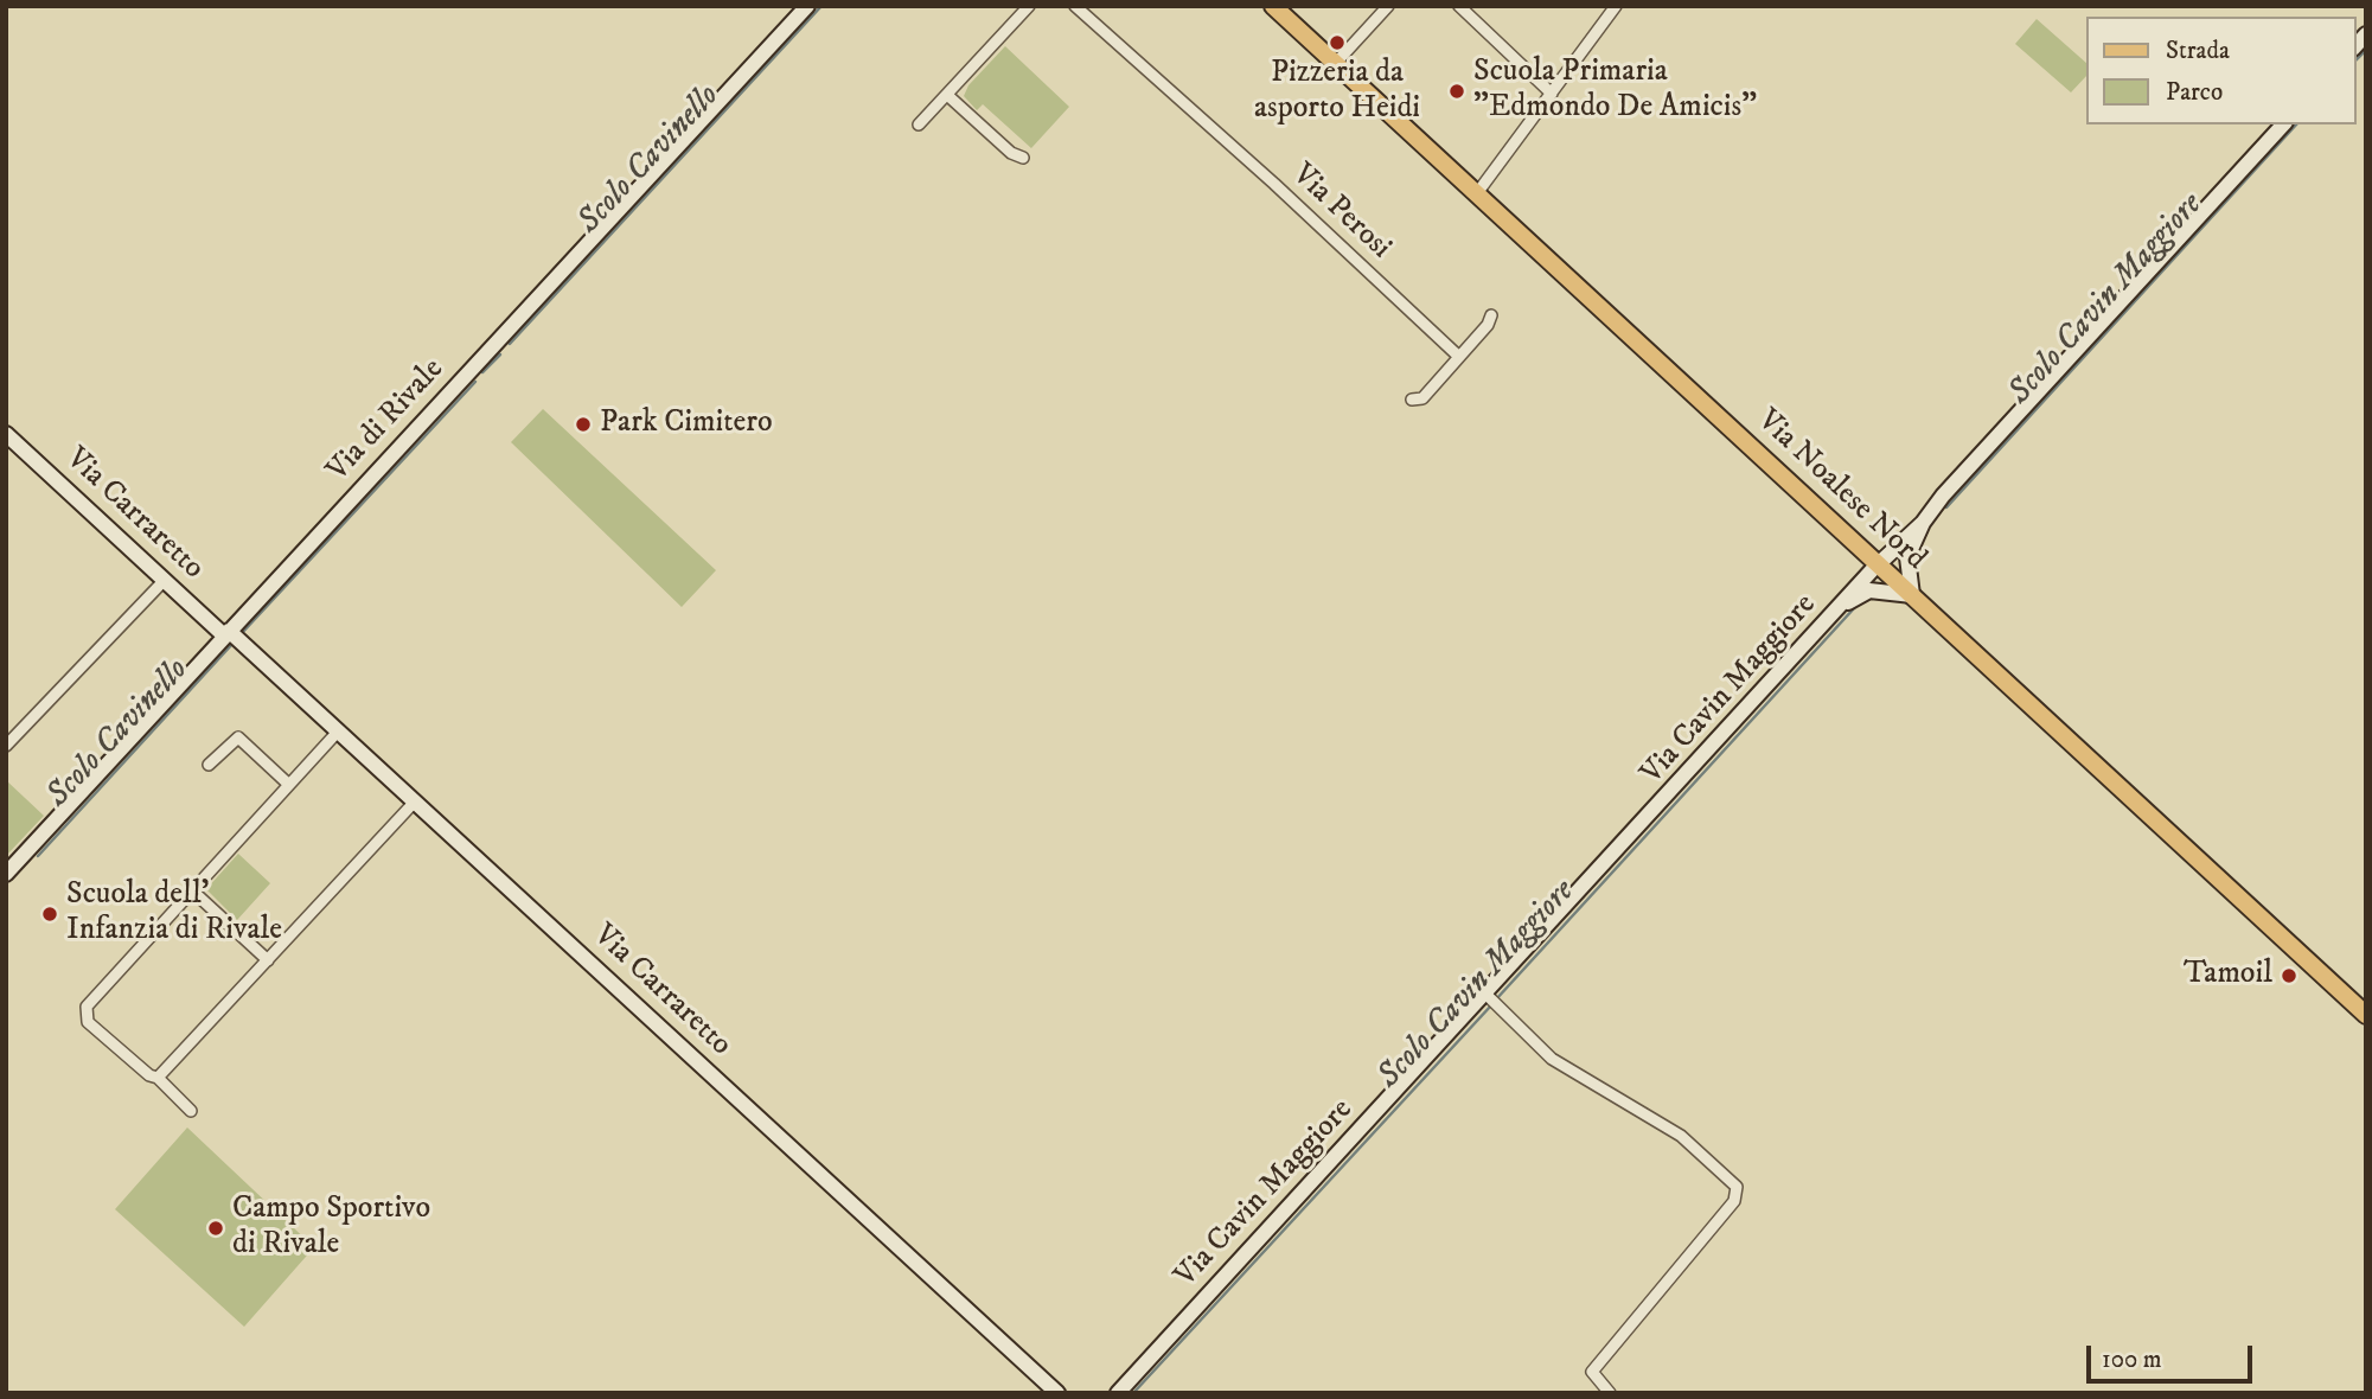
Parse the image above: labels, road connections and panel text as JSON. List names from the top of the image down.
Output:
{
  "streets": {
    "main road": ["Via Noalese Nord"],
    "street": [
      "Via Perosi",
      "Via di Rivale",
      "Via Carraretto",
      "Via Cavin Maggiore"
    ]
  },
  "crossings": [
    ["Via di Rivale", "Via Carraretto"],
    ["Via Noalese Nord", "Via Cavin Maggiore"]
  ],
  "water": ["Scolo Cavinello", "Scolo Cavin Maggiore"],
  "places": [
    "Pizzeria da asporto Heidi",
    "Scuola Primaria \"Edmondo De Amicis\"",
    "Park Cimitero",
    "Scuola dell' Infanzia di Rivale",
    "Tamoil",
    "Campo Sportivo di Rivale"
  ],
  "legend": ["Strada", "Parco"],
  "scale_bar": "100 m"
}
